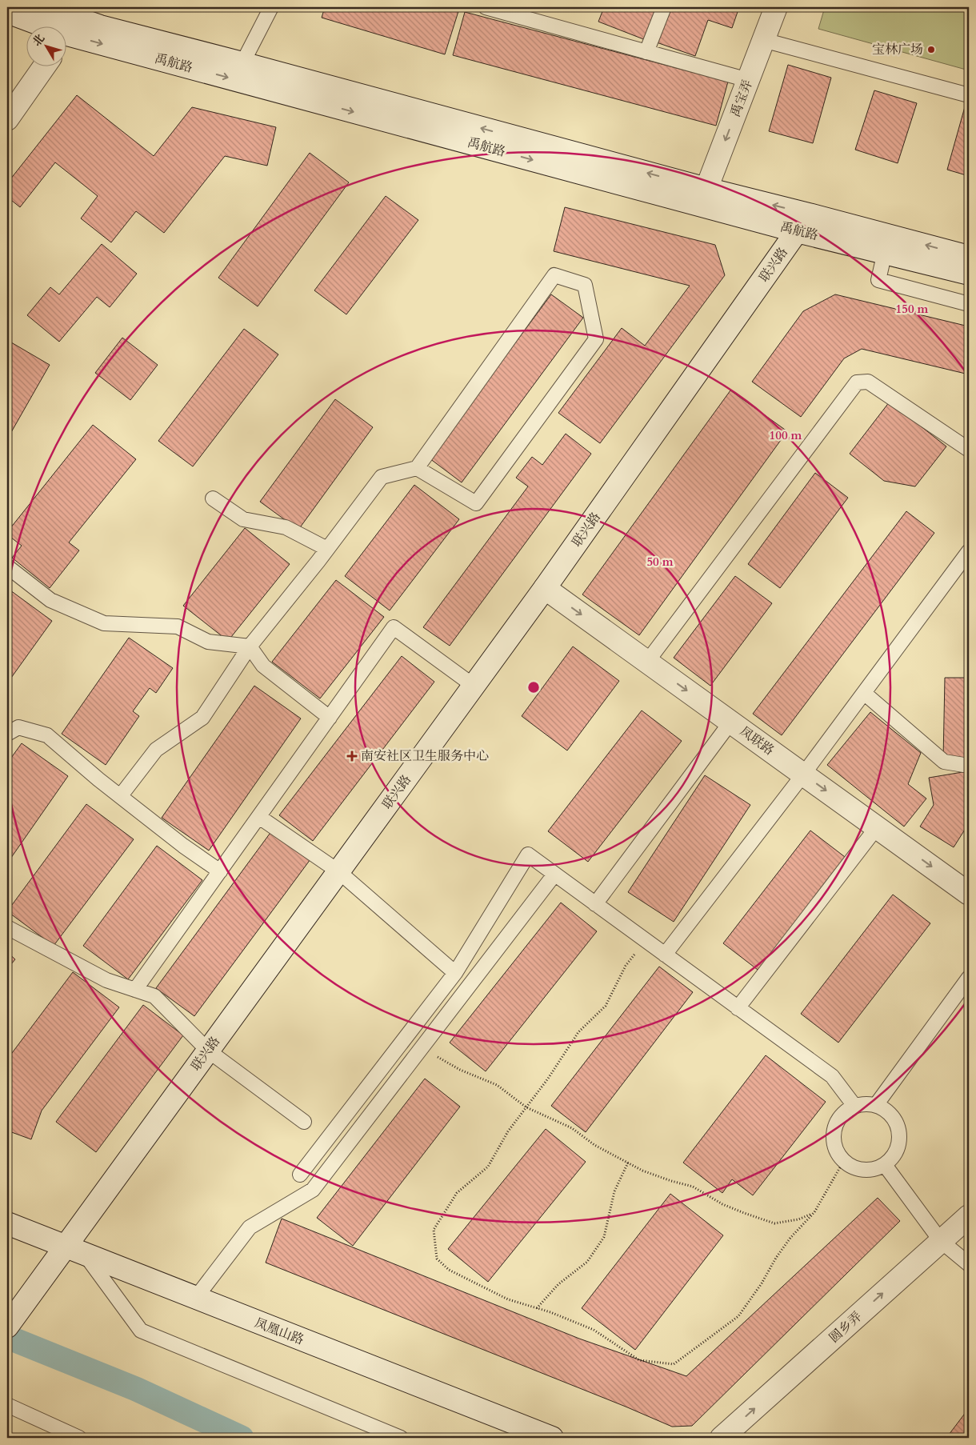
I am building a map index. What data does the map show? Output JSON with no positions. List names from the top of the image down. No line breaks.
{"streets":{"street":["禹航路","禹宝弄","联兴路","凤联路","圆乡弄","凤凰山路"]},"crossings":[["禹航路","禹宝弄"],["禹航路","联兴路"],["联兴路","凤联路"],["联兴路","凤凰山路"]],"one_way":["禹宝弄","凤联路","圆乡弄"],"places":{"other":["宝林广场"],"health":["南安社区卫生服务中心"]},"north":"top left","rings":["150 m","100 m","50 m"]}
